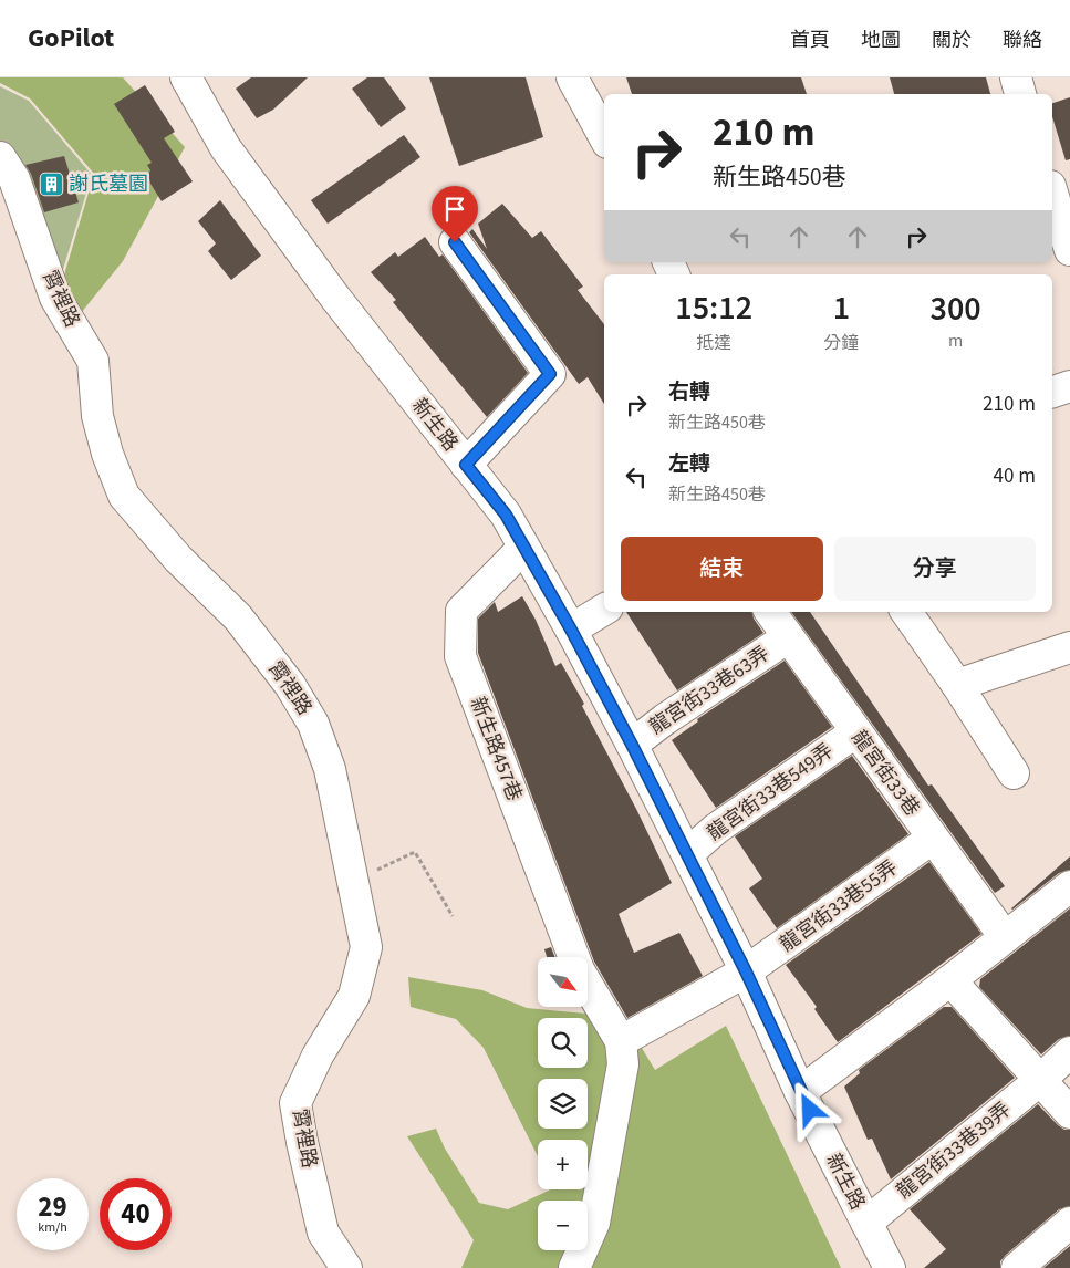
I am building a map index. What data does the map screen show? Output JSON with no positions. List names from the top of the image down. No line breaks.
{"streets":{"street":["霄裡路","新生路","龍宮街33巷63弄","新生路457巷","龍宮街33巷","龍宮街33巷549弄","龍宮街33巷55弄","龍宮街33巷39弄"]},"crossings":[["新生路","龍宮街33巷63弄"],["新生路","新生路457巷"],["新生路","龍宮街33巷549弄"],["新生路","龍宮街33巷55弄"],["新生路","龍宮街33巷39弄"],["龍宮街33巷63弄","龍宮街33巷"],["新生路457巷","龍宮街33巷55弄"],["龍宮街33巷","龍宮街33巷549弄"],["龍宮街33巷","龍宮街33巷55弄"]],"places":{"building":["謝氏墓園"]},"north":"bottom right","page":{"header":"GoPilot","nav":["首頁","地圖","關於","聯絡"],"turn":["210 m","新生路450巷"],"eta":["15:12","抵達","1","分鐘","300","m"],"list":[{"name":"右轉","note":"新生路450巷","value":"210 m"},{"name":"左轉","note":"新生路450巷","value":"40 m"}],"buttons":["結束","分享"],"map_buttons":["+","−"],"speed":"29 km/h","limit":"40"}}
